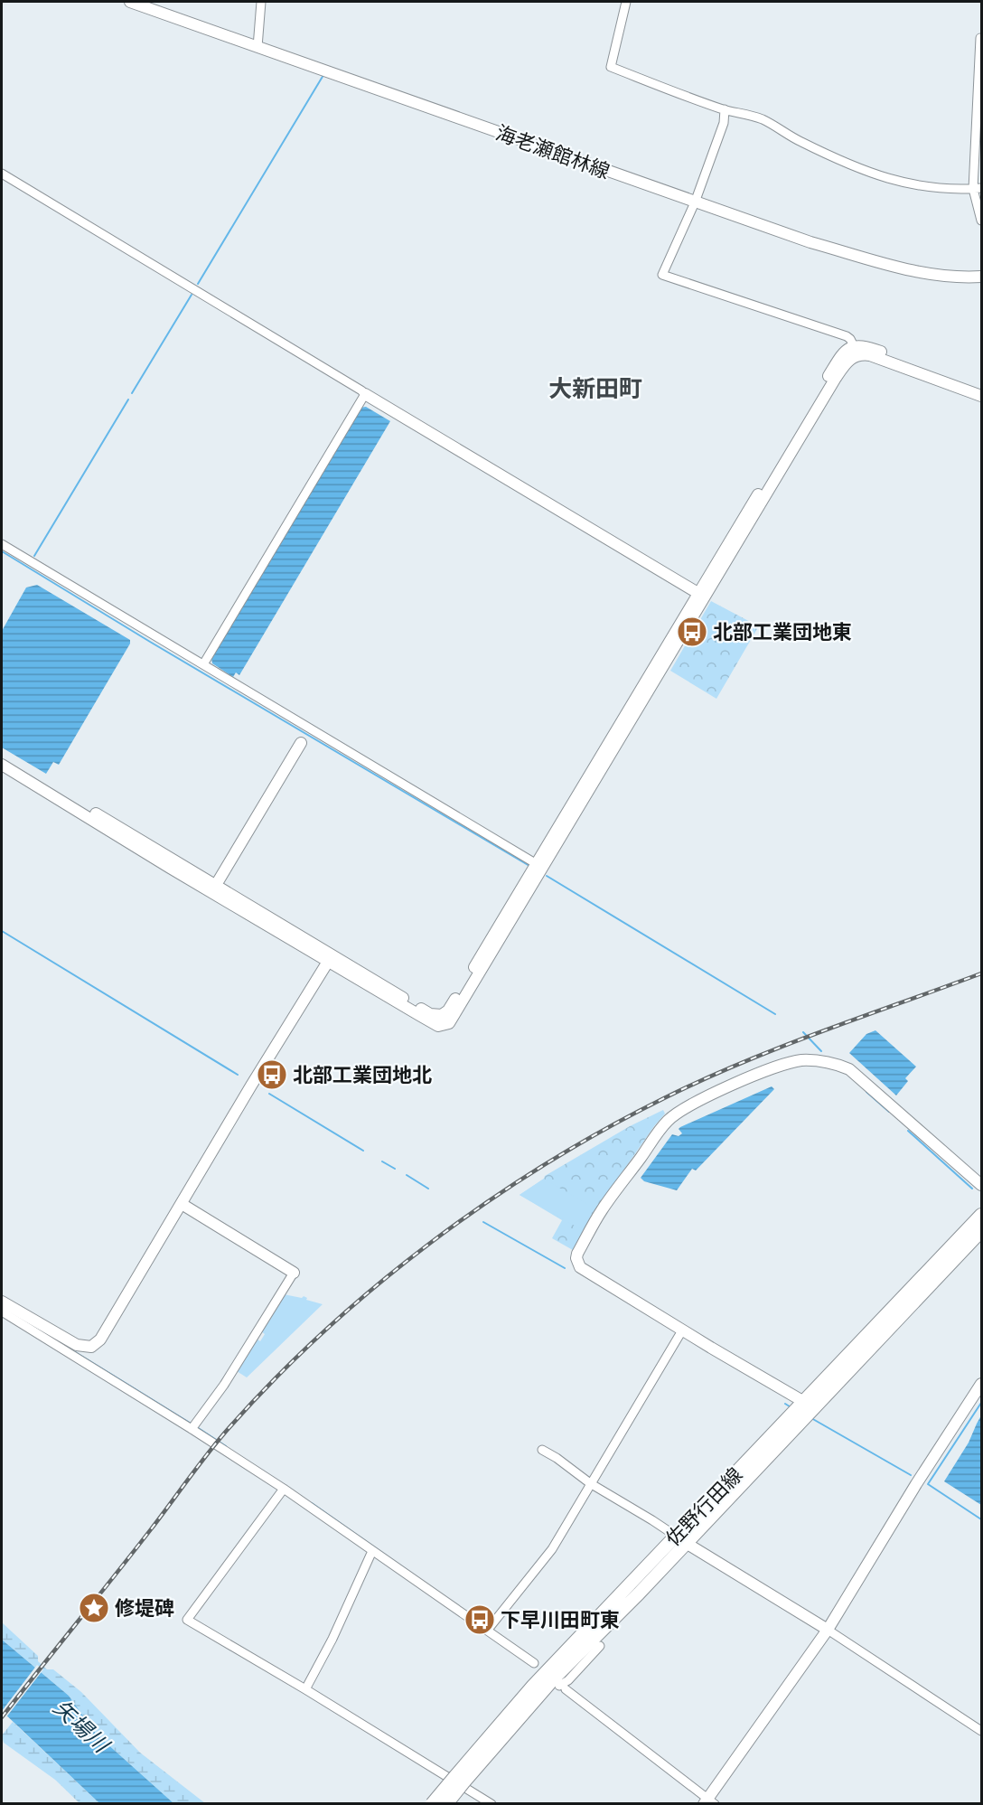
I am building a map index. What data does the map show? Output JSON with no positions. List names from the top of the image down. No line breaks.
{"streets":{"main road":["佐野行田線"],"street":["海老瀬館林線"]},"districts":["大新田町"],"water":["矢場川"],"places":{"bus stop":["北部工業団地東","北部工業団地北","下早川田町東"],"place":["修堤碑"]}}
